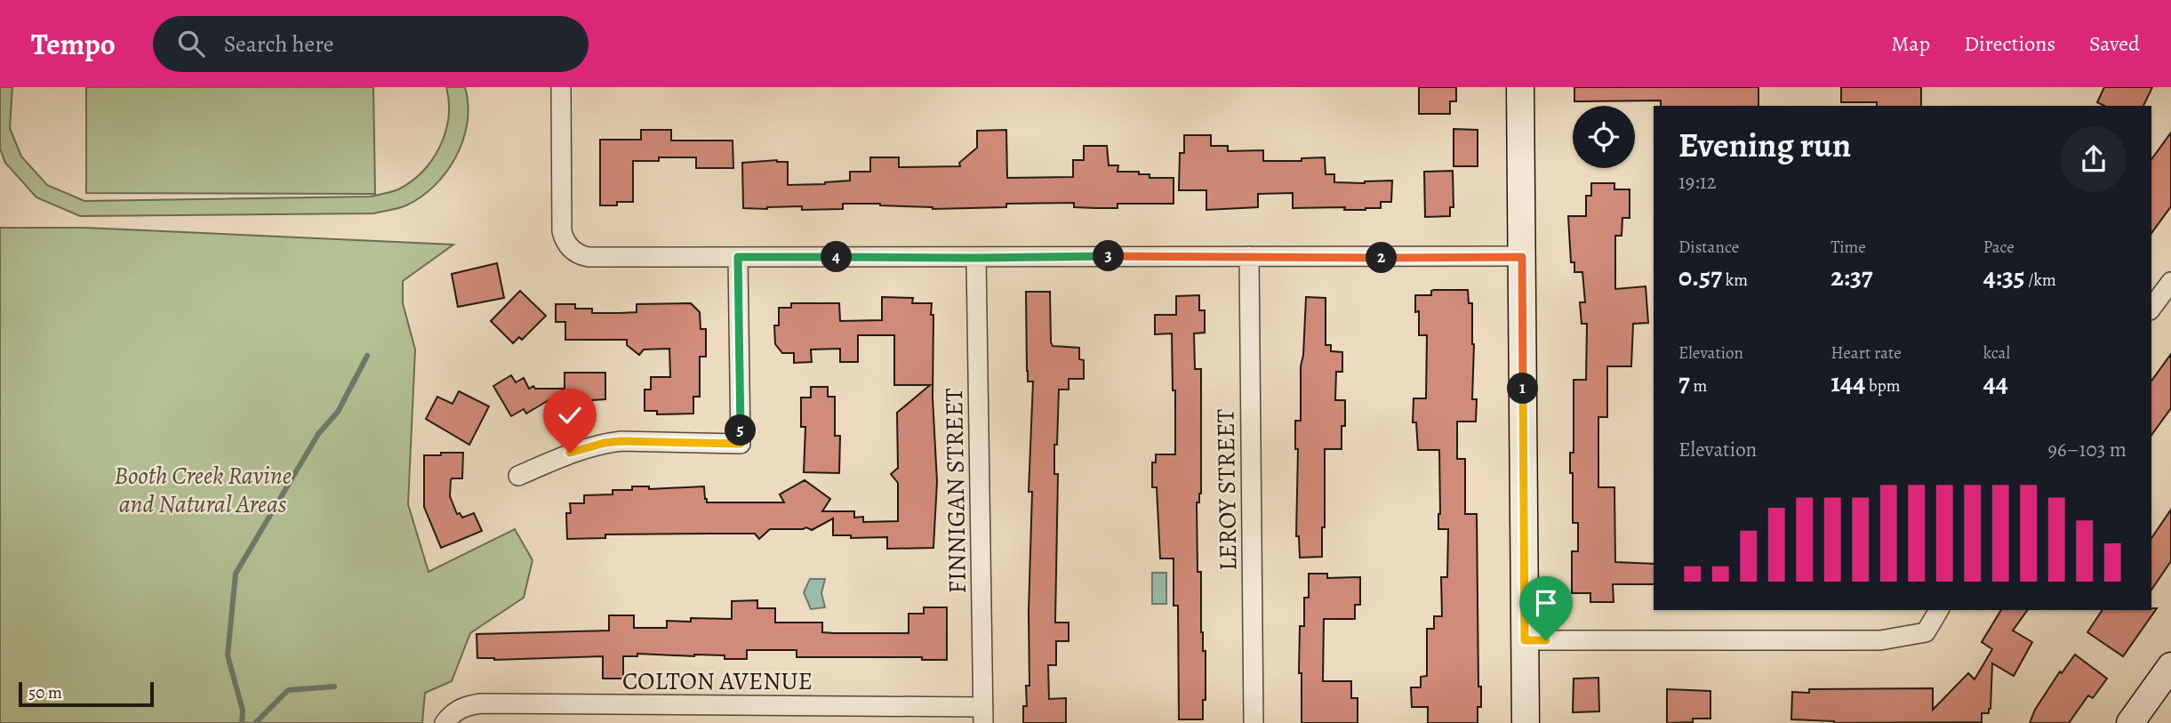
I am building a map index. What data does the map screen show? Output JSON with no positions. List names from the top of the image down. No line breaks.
{"streets":{"street":["LEROY STREET","FINNIGAN STREET","COLTON AVENUE"]},"crossings":[["FINNIGAN STREET","COLTON AVENUE"]],"parks":["Booth Creek Ravine and Natural Areas"],"scale_bar":"50 m","page":{"header":"Tempo","search":"Search here","nav":["Map","Directions","Saved"],"heading":["Evening run","19:12"],"stats":[["Distance","0.57 km"],["Time","2:37"],["Pace","4:35 /km"],["Elevation","7 m"],["Heart rate","144 bpm"],["kcal","44"]],"pins":["3","4","2","1","5"],"chart":["Elevation","96–103 m"],"scale":"50 m"}}
